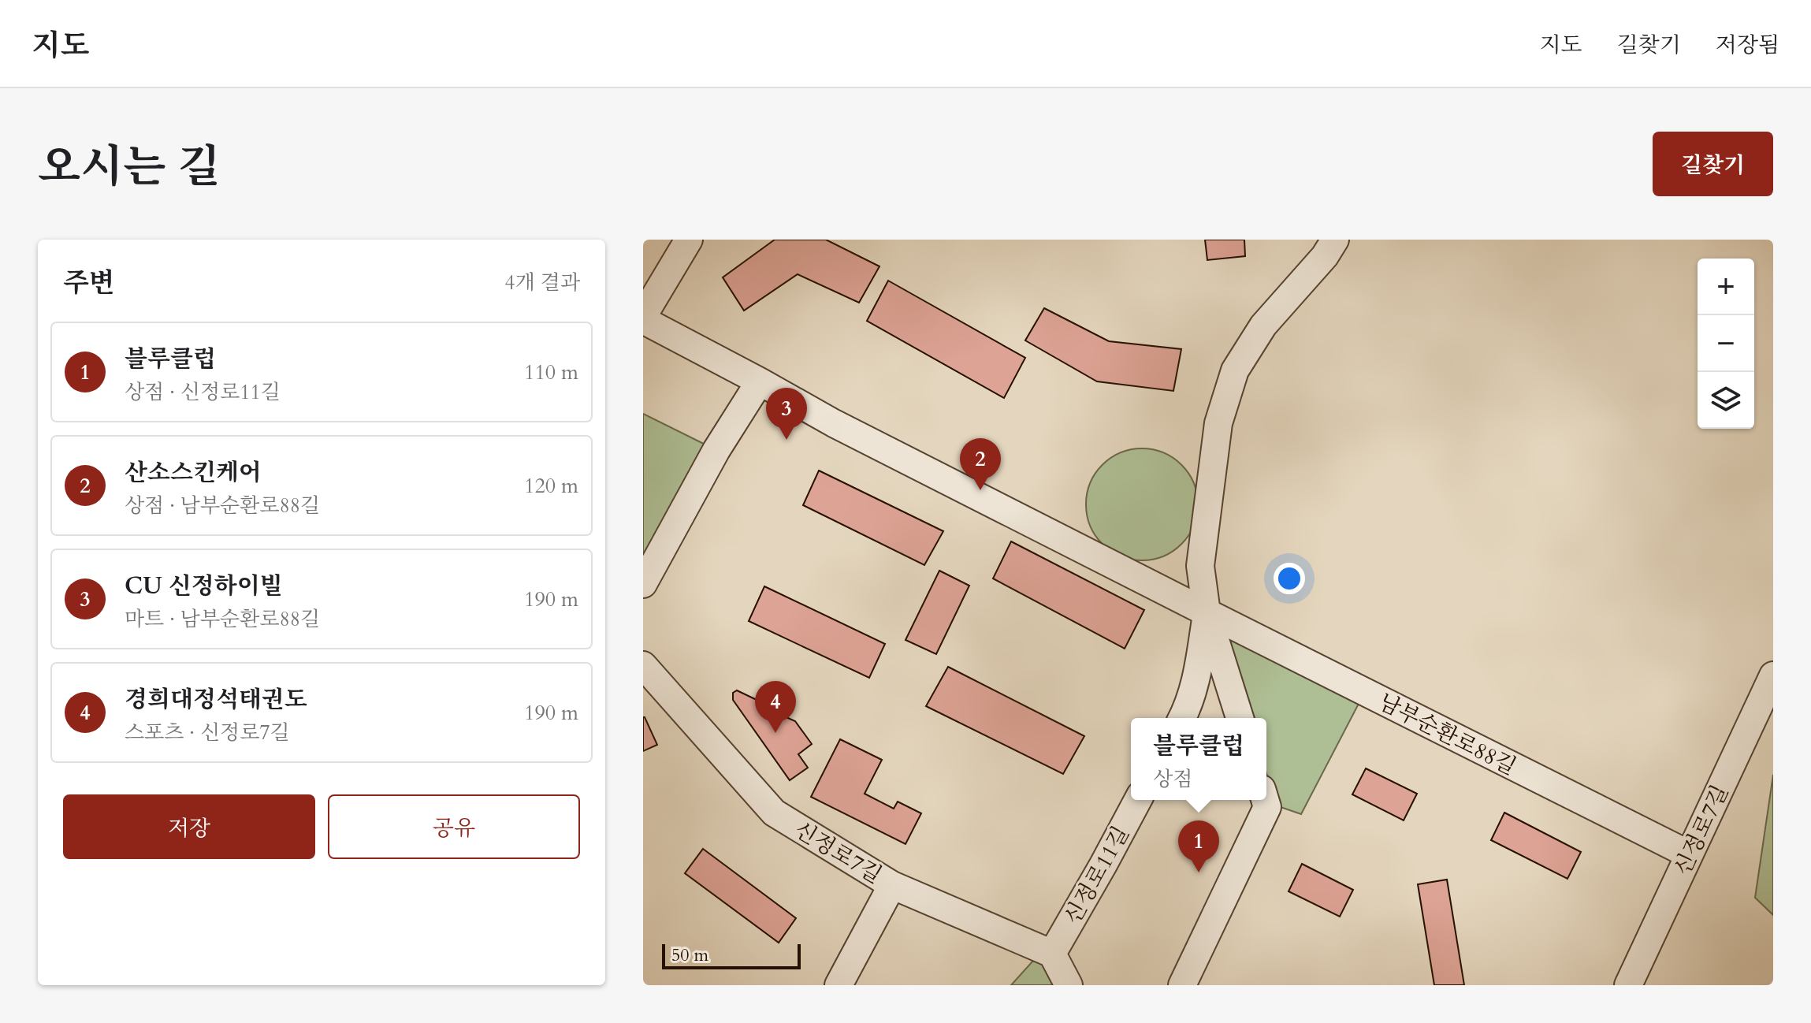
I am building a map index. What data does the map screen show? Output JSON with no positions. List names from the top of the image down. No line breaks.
{"streets":{"street":["남부순환로88길","신정로7길","신정로11길"]},"crossings":[["남부순환로88길","신정로7길"],["신정로7길","신정로11길"]],"scale_bar":"50 m","page":{"header":"지도","nav":["지도","길찾기","저장됨"],"title":"오시는 길","buttons":["길찾기",["저장","공유"]],"heading":["주변","4개 결과"],"map_buttons":["+","−"],"list":[{"mark":"1","name":"블루클럽","note":"상점 · 신정로11길","value":"110 m"},{"mark":"2","name":"산소스킨케어","note":"상점 · 남부순환로88길","value":"120 m"},{"mark":"3","name":"CU 신정하이빌","note":"마트 · 남부순환로88길","value":"190 m"},{"mark":"4","name":"경희대정석태권도","note":"스포츠 · 신정로7길","value":"190 m"}],"pins":["3","2","4","1"],"popup":["블루클럽","상점"],"scale":"50 m"}}
